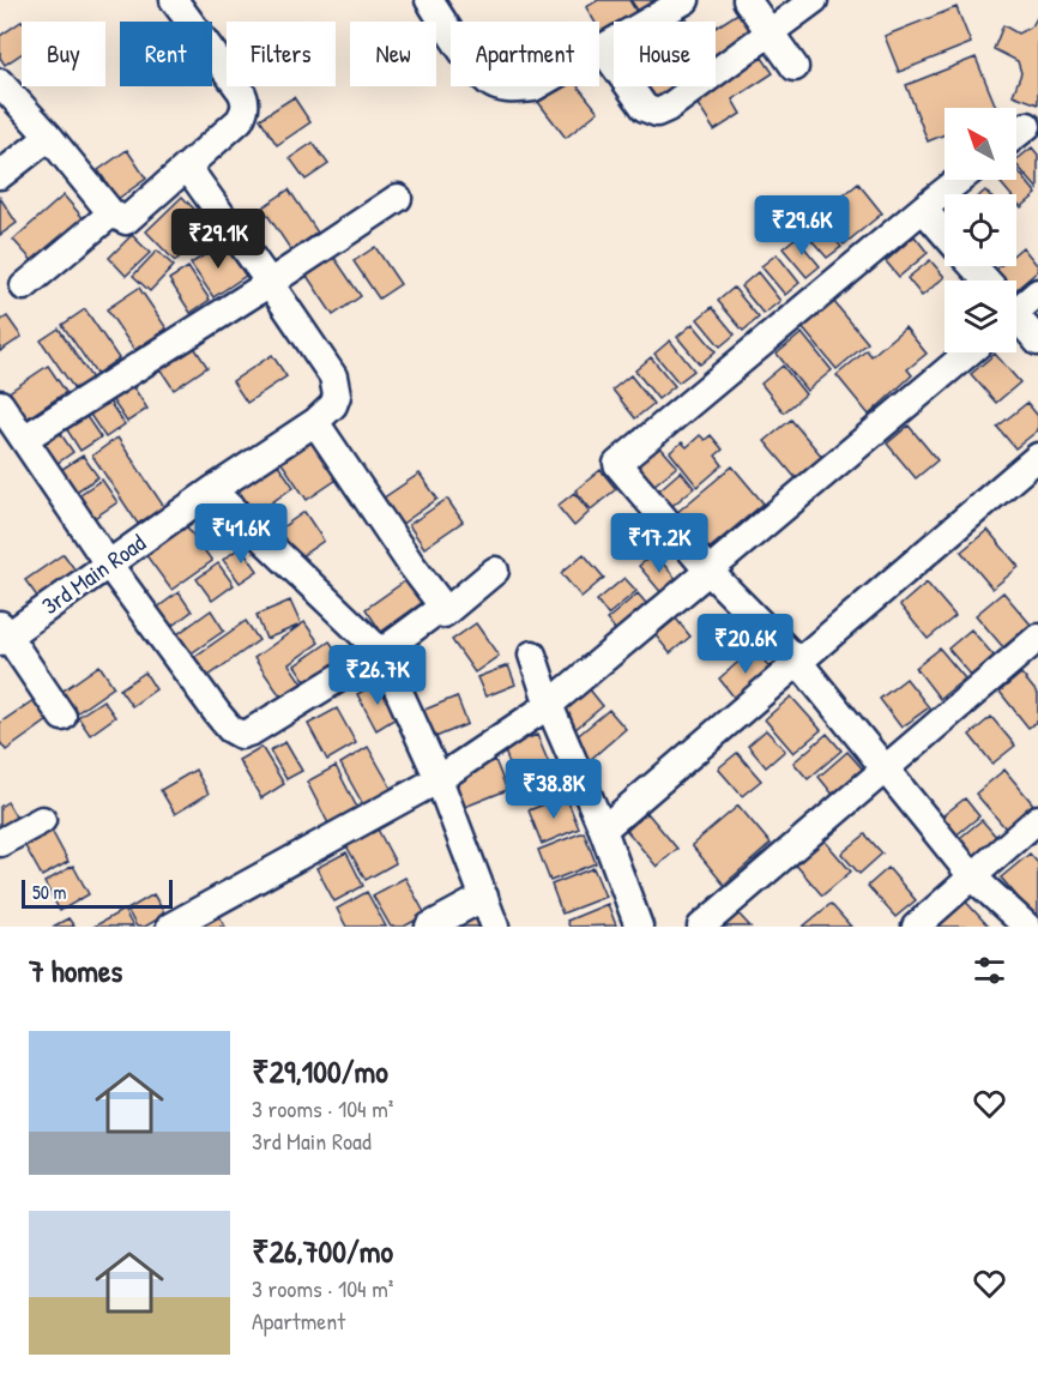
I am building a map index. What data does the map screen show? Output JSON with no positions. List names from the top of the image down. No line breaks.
{"streets":{"street":["3rd Main Road"]},"scale_bar":"50 m","north":"top left","page":{"chip":["Buy","Rent","Filters","New","Apartment","House"],"price":["₹29.6K","₹29.1K","₹41.6K","₹17.2K","₹20.6K","₹26.7K","₹38.8K"],"scale":"50 m","heading":"7 homes","list":[{"name":"₹29,100/mo","note":"3 rooms · 104 m² · 3rd Main Road"},{"name":"₹26,700/mo","note":"3 rooms · 104 m² · Apartment"}]}}
